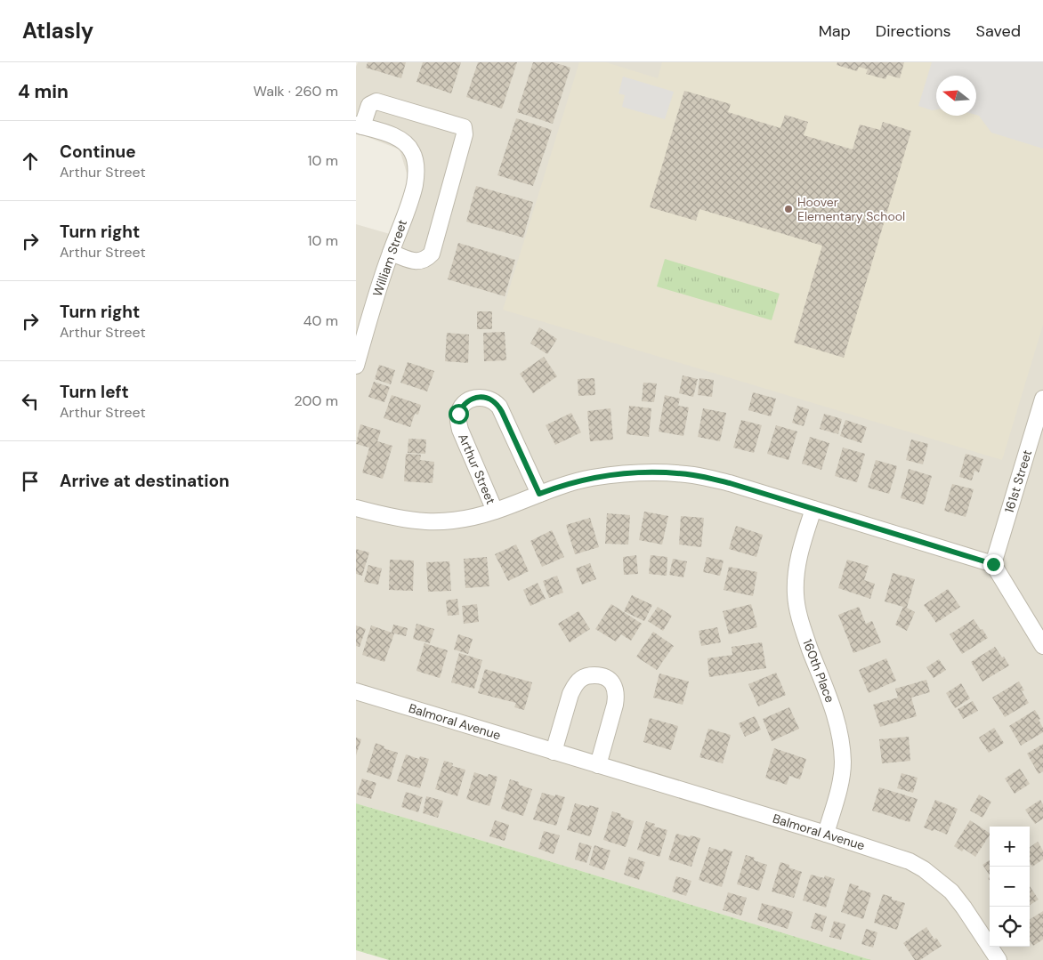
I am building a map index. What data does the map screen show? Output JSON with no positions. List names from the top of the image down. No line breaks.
{"streets":{"street":["William Street","Arthur Street","161st Street","160th Place","Balmoral Avenue"]},"crossings":[["Arthur Street","161st Street"],["Arthur Street","160th Place"],["160th Place","Balmoral Avenue"]],"places":["Hoover Elementary School"],"north":"left","page":{"header":"Atlasly","nav":["Map","Directions","Saved"],"heading":["4 min","Walk · 260 m"],"list":[["Continue","Arthur Street","10 m"],["Turn right","Arthur Street","10 m"],["Turn right","Arthur Street","40 m"],["Turn left","Arthur Street","200 m"],"Arrive at destination"],"map_buttons":["+","−"]}}
